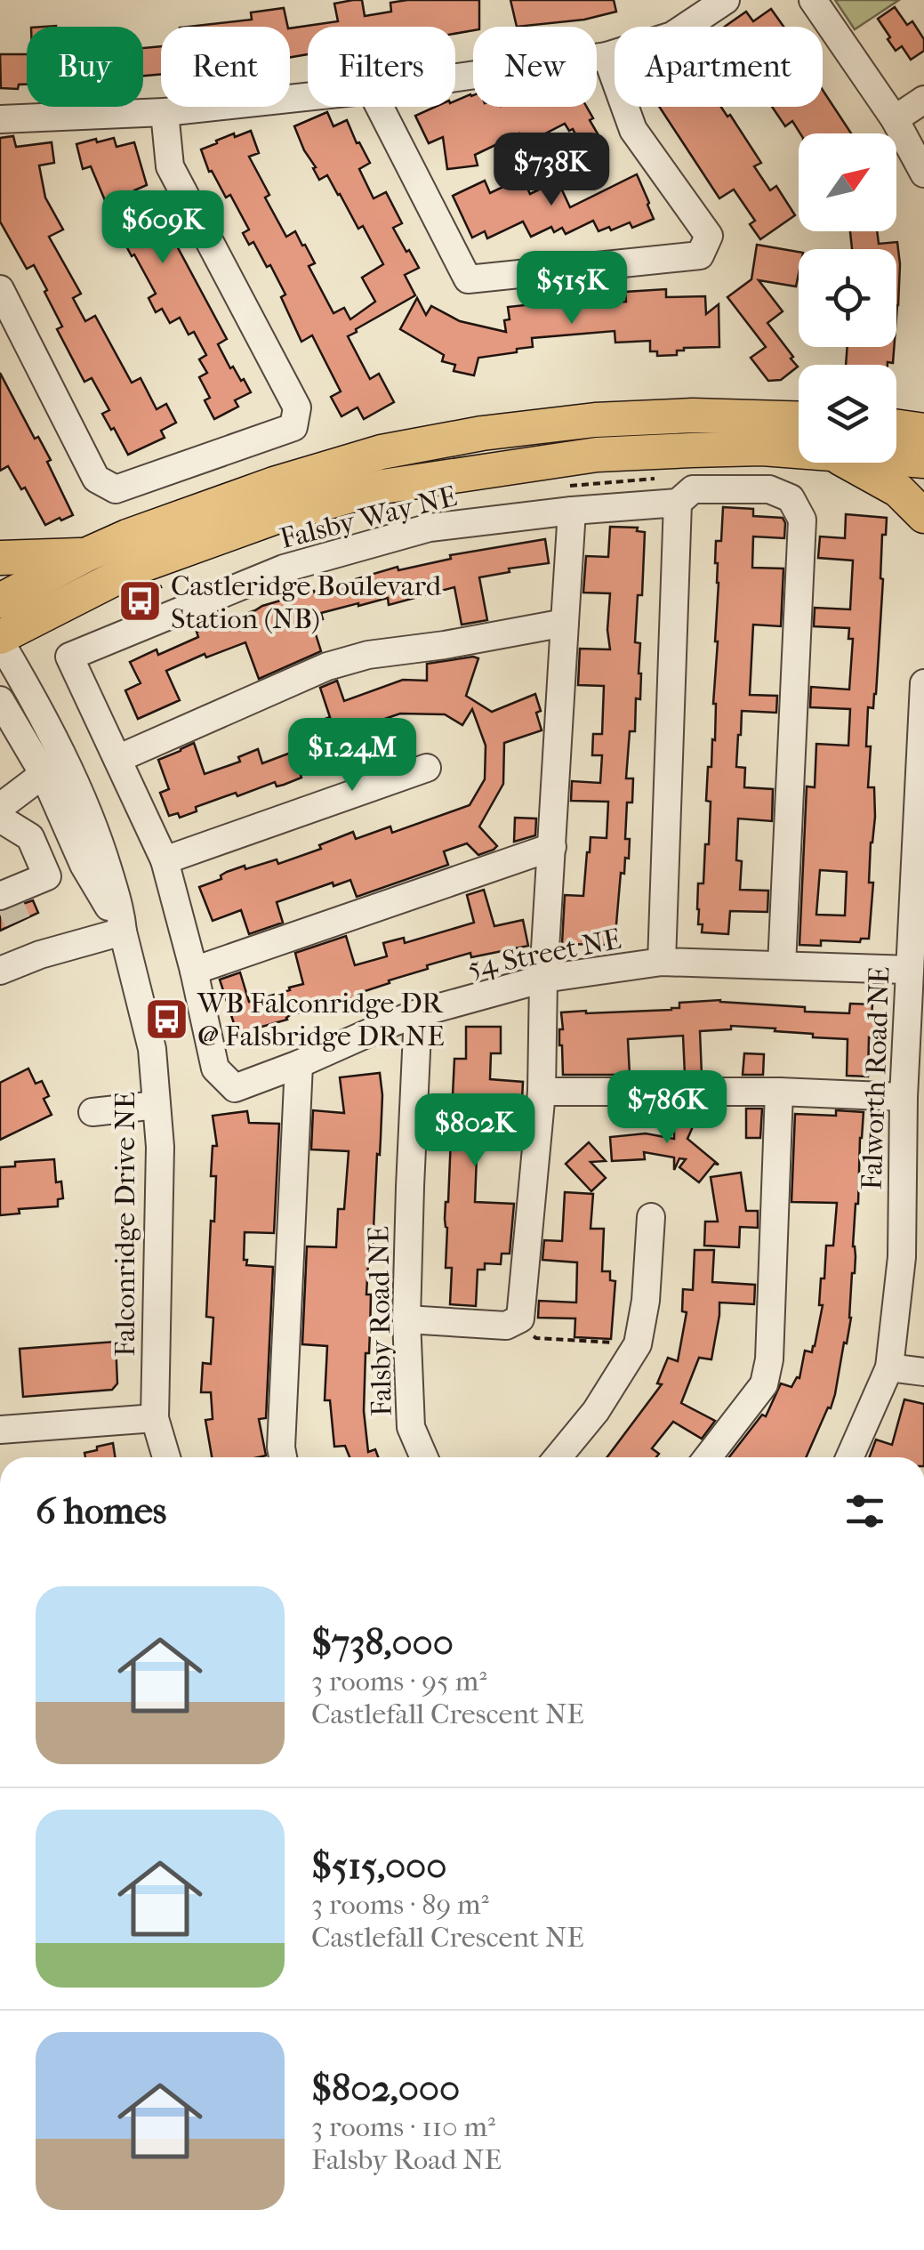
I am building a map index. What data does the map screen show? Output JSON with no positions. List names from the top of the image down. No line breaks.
{"streets":{"street":["Falsby Way NE","54 Street NE","Falworth Road NE","Falconridge Drive NE","Falsby Road NE"]},"crossings":[["Falsby Way NE","54 Street NE"],["54 Street NE","Falworth Road NE"],["54 Street NE","Falsby Road NE"]],"places":{"bus stop":["Castleridge Boulevard Station (NB)","WB Falconridge DR @ Falsbridge DR NE"]},"north":"top right","page":{"chip":["Buy","Rent","Filters","New","Apartment"],"price":["$738K","$609K","$515K","$1.24M","$786K","$802K"],"heading":"6 homes","list":[{"name":"$738,000","note":"3 rooms · 95 m² · Castlefall Crescent NE"},{"name":"$515,000","note":"3 rooms · 89 m² · Castlefall Crescent NE"},{"name":"$802,000","note":"3 rooms · 110 m² · Falsby Road NE"}]}}
